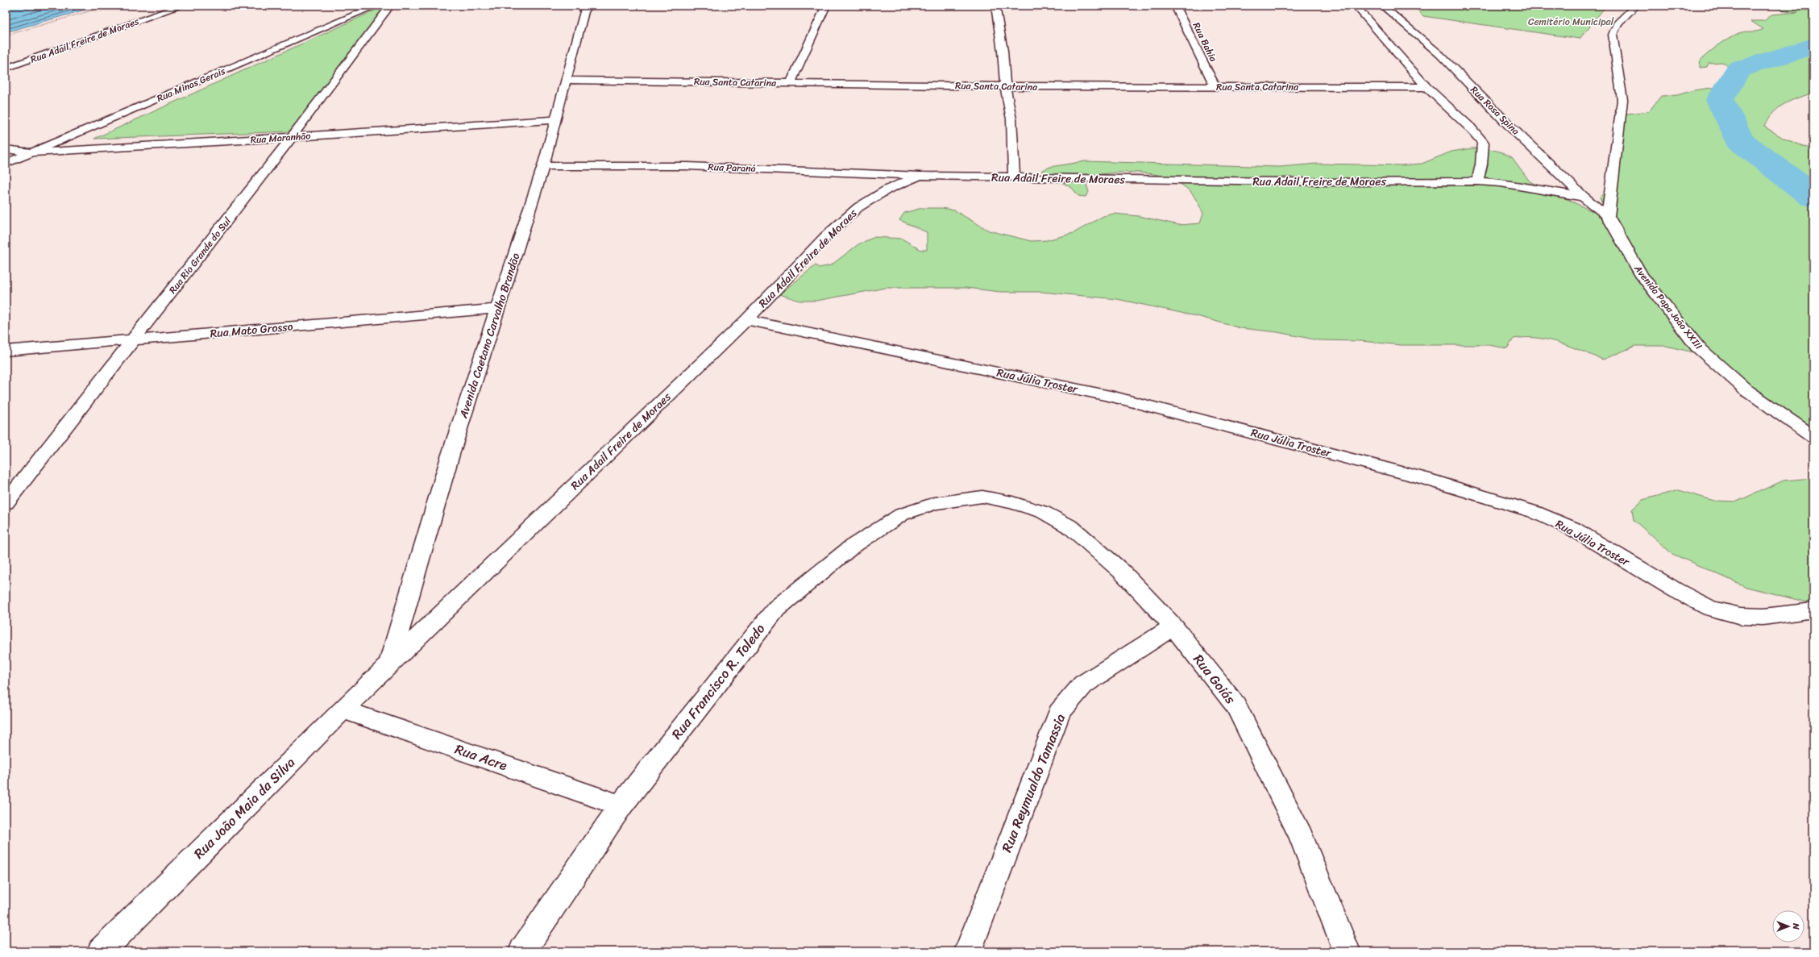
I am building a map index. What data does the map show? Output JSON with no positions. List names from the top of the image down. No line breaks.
{"streets":{"street":["Rua Adail Freire de Moraes","Rua Bahia","Rua Santa Catarina","Rua Minas Gerais","Rua Rosa Spina","Rua Maranhão","Rua Paraná","Rua Rio Grande do Sul","Avenida Papa João XXIII","Rua Mato Grosso","Avenida Caetano Carvalho Brandão","Rua Júlia Troster","Rua Goiás","Rua Francisco R. Toledo","Rua Acre","Rua Reymualdo Tamassia","Rua João Maia da Silva"]},"crossings":[["Rua Adail Freire de Moraes","Rua Rosa Spina"],["Rua Adail Freire de Moraes","Rua Paraná"],["Rua Adail Freire de Moraes","Avenida Caetano Carvalho Brandão"],["Rua Adail Freire de Moraes","Rua Júlia Troster"],["Rua Adail Freire de Moraes","Rua João Maia da Silva"],["Rua Bahia","Rua Santa Catarina"],["Rua Santa Catarina","Avenida Caetano Carvalho Brandão"],["Rua Minas Gerais","Rua Maranhão"],["Rua Rosa Spina","Avenida Papa João XXIII"],["Rua Maranhão","Rua Rio Grande do Sul"],["Rua Maranhão","Avenida Caetano Carvalho Brandão"],["Rua Paraná","Avenida Caetano Carvalho Brandão"],["Rua Rio Grande do Sul","Rua Mato Grosso"],["Rua Mato Grosso","Avenida Caetano Carvalho Brandão"],["Avenida Caetano Carvalho Brandão","Rua João Maia da Silva"],["Rua Goiás","Rua Francisco R. Toledo"],["Rua Goiás","Rua Reymualdo Tamassia"],["Rua Francisco R. Toledo","Rua Acre"],["Rua Acre","Rua João Maia da Silva"]],"parks":["Cemitério Municipal"],"north":"right"}
